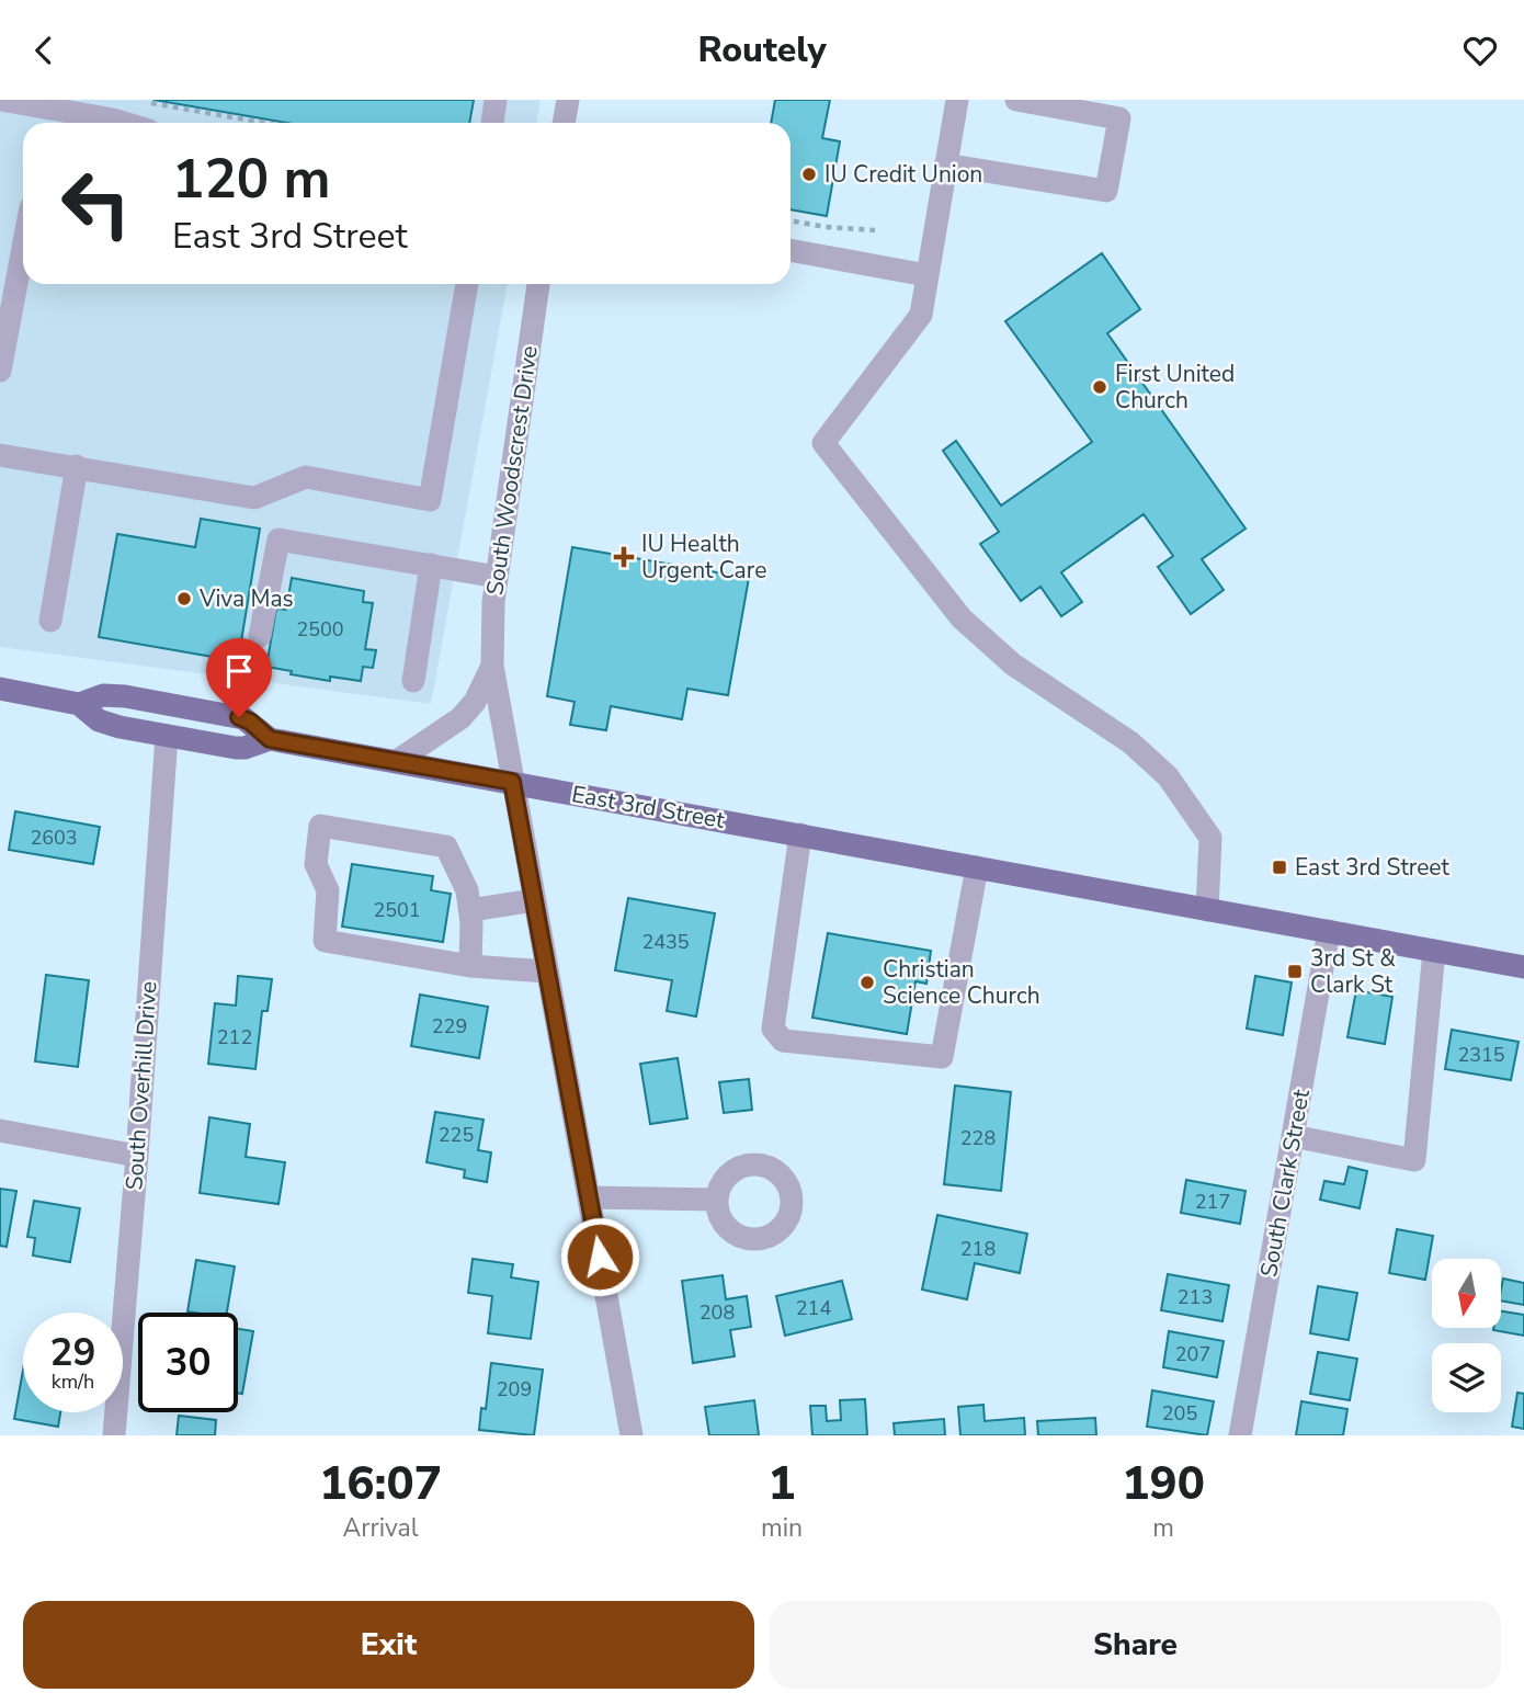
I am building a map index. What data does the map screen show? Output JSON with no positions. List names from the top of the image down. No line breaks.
{"streets":{"main road":["East 3rd Street"],"street":["South Woodscrest Drive","South Overhill Drive","South Clark Street"]},"crossings":[["South Woodscrest Drive","East 3rd Street"],["East 3rd Street","South Overhill Drive"],["East 3rd Street","South Clark Street"]],"places":{"other":["IU Credit Union","First United Church","Viva Mas","Christian Science Church"],"health":["IU Health Urgent Care"],"transit":["East 3rd Street","3rd St & Clark St"]},"house_numbers":["2500","2603","2501","2435","229","212","2315","225","228","217","218","213","214","208","207","209","205"],"north":"bottom","page":{"header":"Routely","turn":["120 m","East 3rd Street"],"speed":"29 km/h","limit":"30","eta":["16:07","Arrival","1","min","190","m"],"buttons":["Exit","Share"]}}
